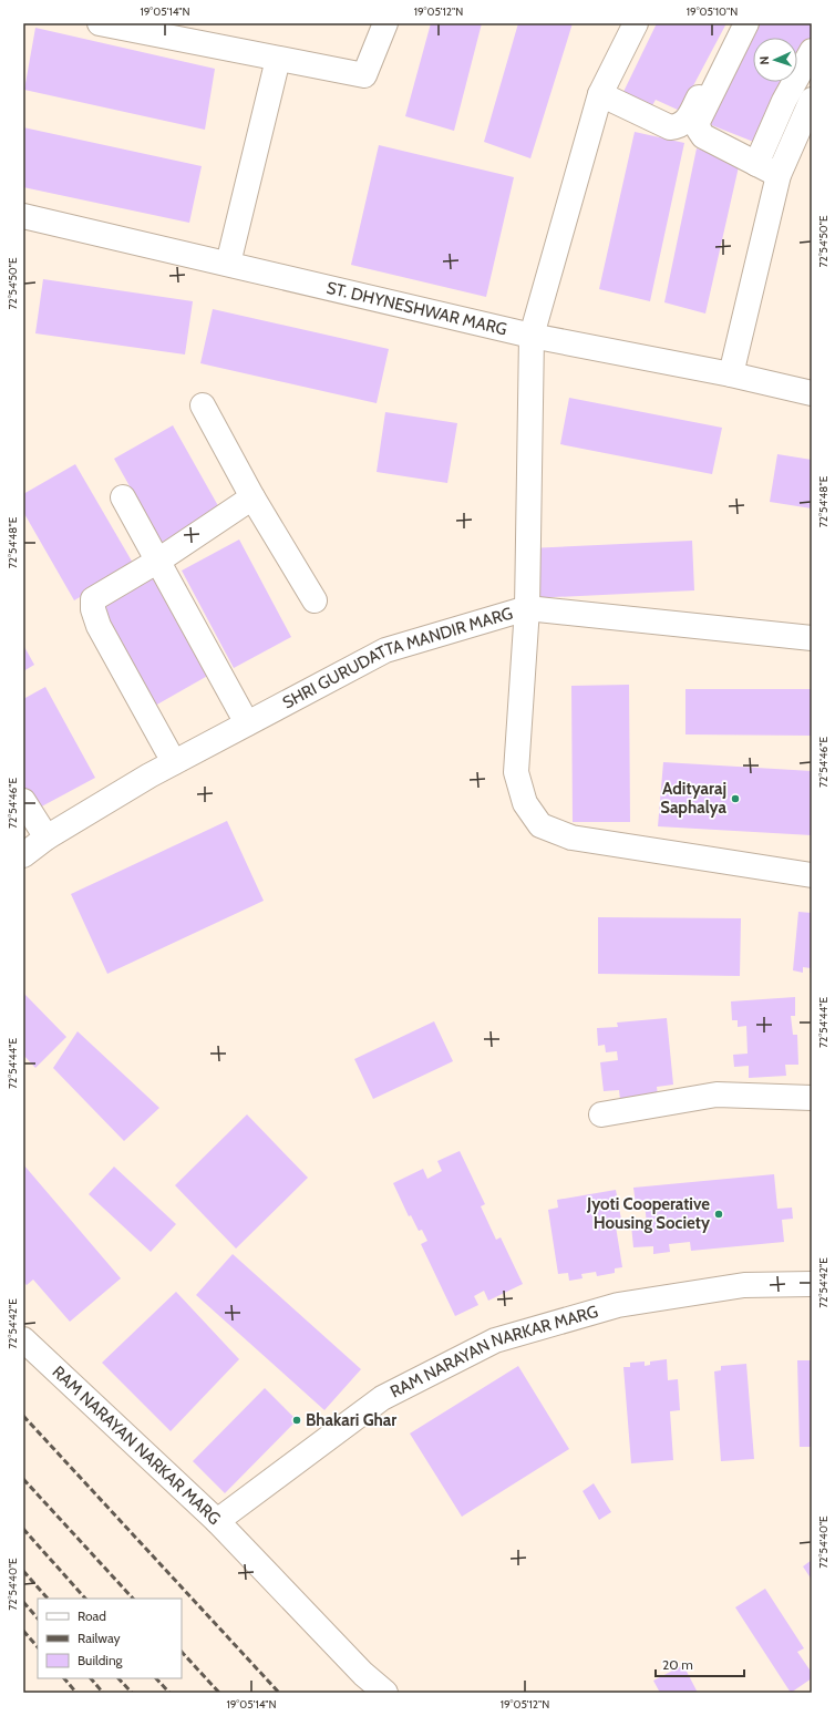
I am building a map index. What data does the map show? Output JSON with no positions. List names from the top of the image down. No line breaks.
{"streets":{"street":["ST. DHYNESHWAR MARG","SHRI GURUDATTA MANDIR MARG","RAM NARAYAN NARKAR MARG"]},"places":["Adityaraj Saphalya","Jyoti Cooperative Housing Society","Bhakari Ghar"],"legend":["Road","Railway","Building"],"scale_bar":"20 m","north":"left","coordinates":["19°05'14\"N","19°05'12\"N","19°05'10\"N","72°54'50\"E","72°54'48\"E","72°54'46\"E","72°54'44\"E","72°54'42\"E","72°54'40\"E"]}
